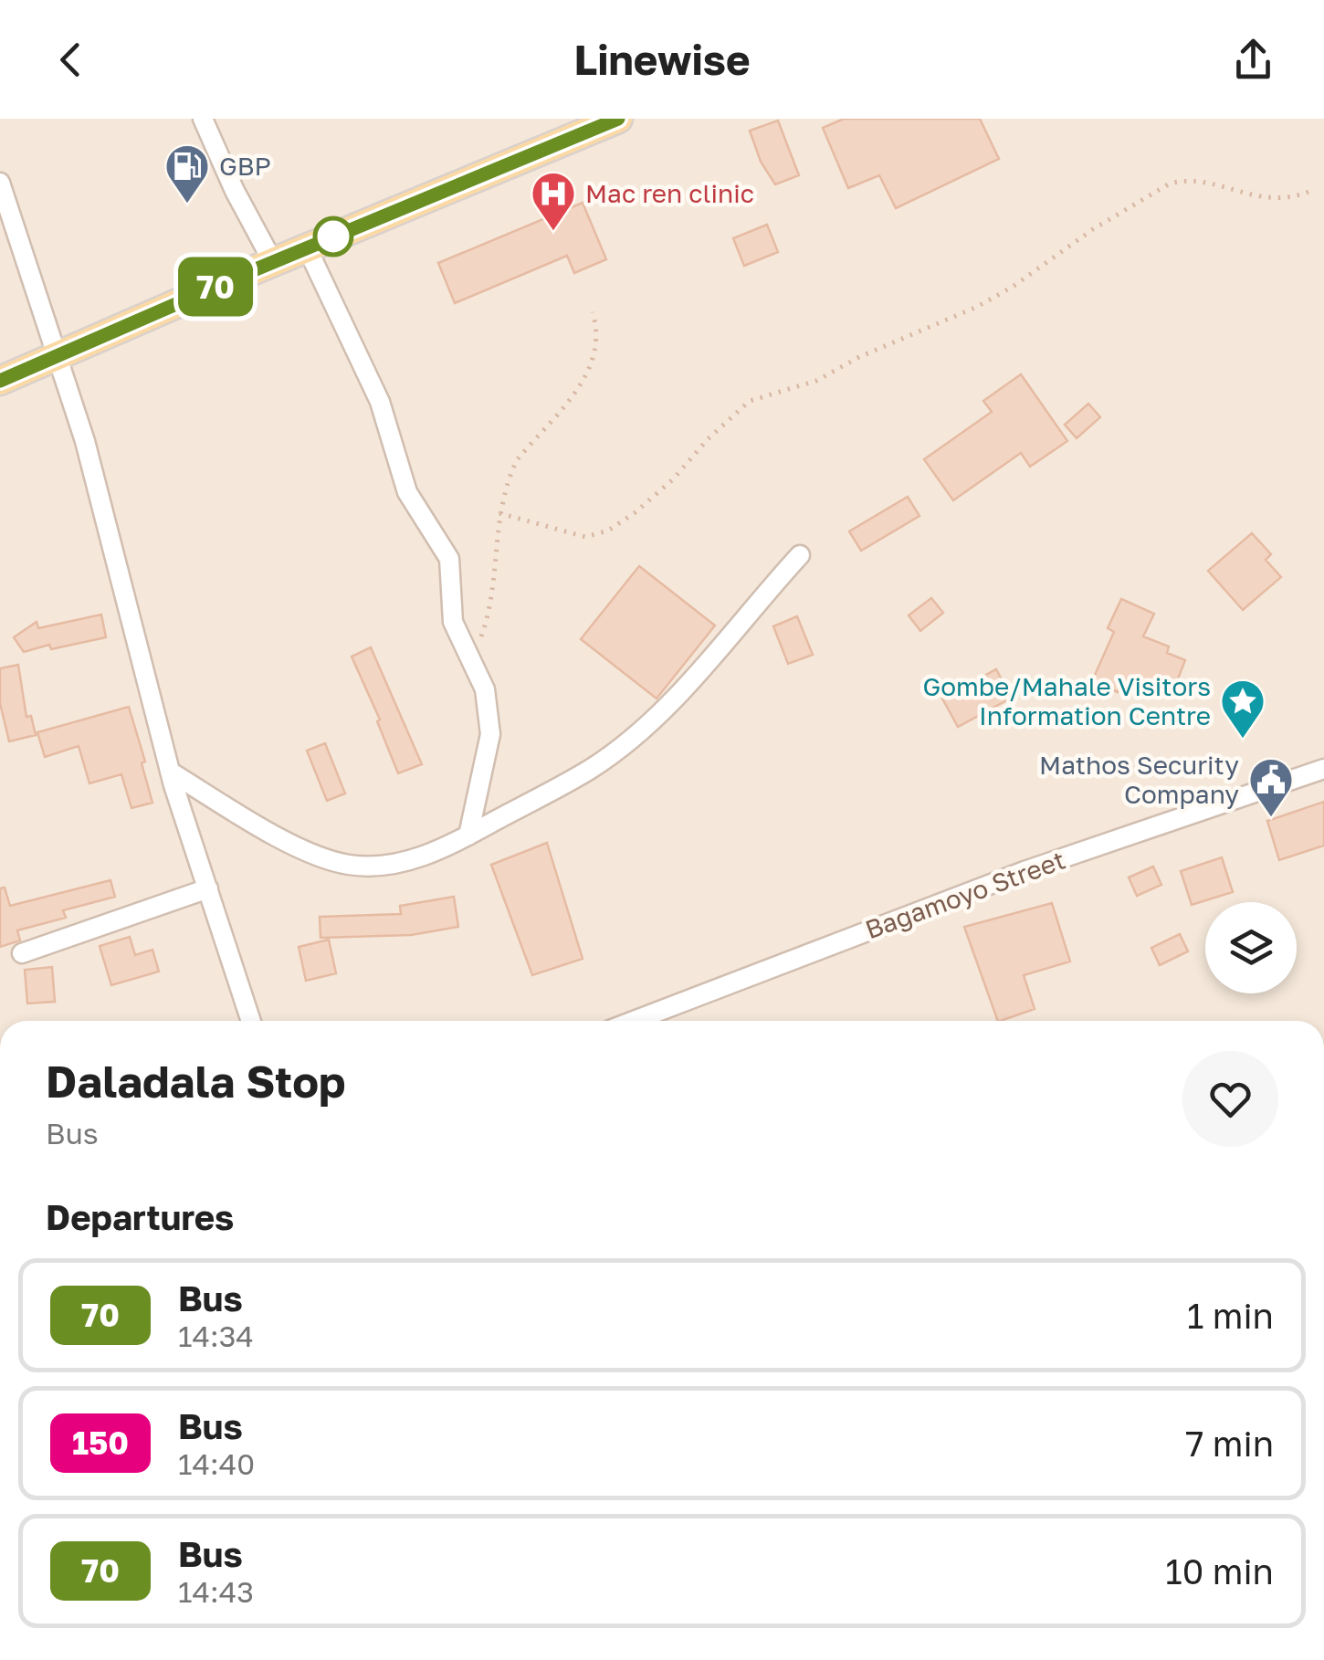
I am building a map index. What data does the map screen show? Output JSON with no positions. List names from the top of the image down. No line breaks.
{"streets":{"street":["Bagamoyo Street"]},"places":{"fuel station":["GBP"],"hospital":["Mac ren clinic"],"place":["Gombe/Mahale Visitors Information Centre"],"public building":["Mathos Security Company"]},"lines":["bus line 70"],"page":{"header":"Linewise","on_map":"70","heading":[["Daladala Stop","Bus"],"Departures"],"list":[{"mark":"70","name":"Bus","note":"14:34","value":"1 min"},{"mark":"150","name":"Bus","note":"14:40","value":"7 min"},{"mark":"70","name":"Bus","note":"14:43","value":"10 min"}]}}
